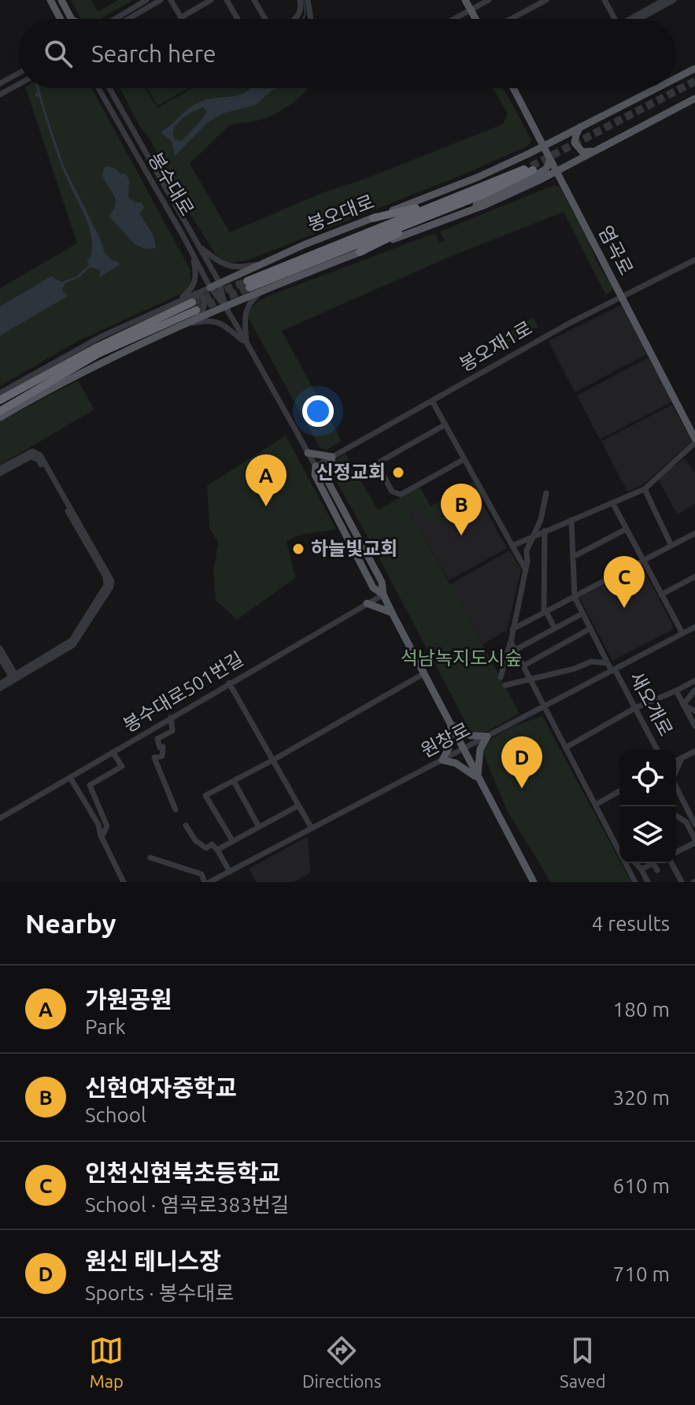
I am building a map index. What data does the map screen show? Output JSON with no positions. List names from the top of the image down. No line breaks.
{"streets":{"highway":["봉오대로"],"main road":["봉수대로","염곡로"],"street":["봉오재1로","봉수대로501번길","새오개로","원창로"]},"crossings":[["봉수대로","봉오대로"],["봉수대로","봉오재1로"],["봉수대로","봉수대로501번길"],["봉수대로","원창로"],["봉오대로","염곡로"],["염곡로","봉오재1로"],["새오개로","원창로"]],"parks":["석남녹지도시숲"],"places":["신정교회","하늘빛교회"],"page":{"search":"Search here","pins":["A","B","C","D"],"heading":["Nearby","4 results"],"list":[{"mark":"A","name":"가원공원","note":"Park","value":"180 m"},{"mark":"B","name":"신현여자중학교","note":"School","value":"320 m"},{"mark":"C","name":"인천신현북초등학교","note":"School · 염곡로383번길","value":"610 m"},{"mark":"D","name":"원신 테니스장","note":"Sports · 봉수대로","value":"710 m"}],"nav":["Map","Directions","Saved"]}}
